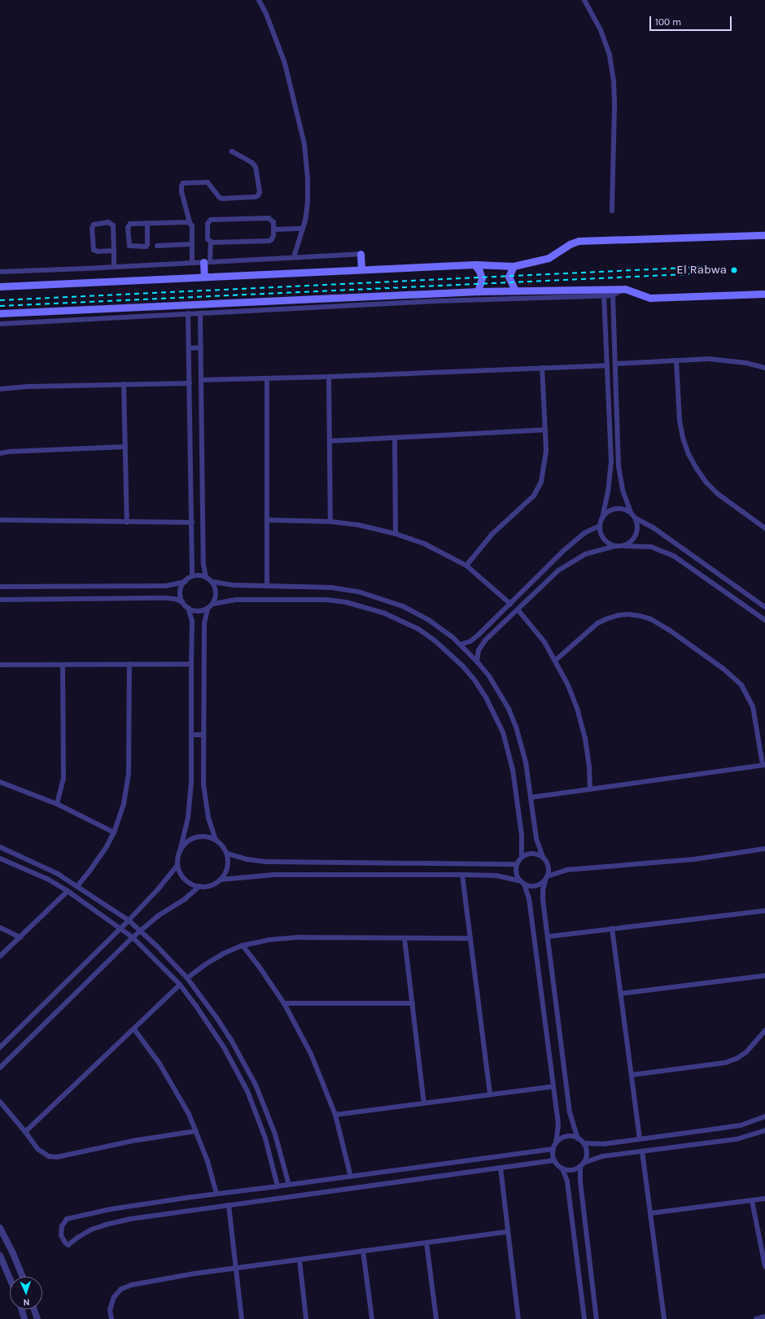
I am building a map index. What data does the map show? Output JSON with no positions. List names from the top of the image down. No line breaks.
{"places":["El Rabwa"],"scale_bar":"100 m","north":"bottom"}
